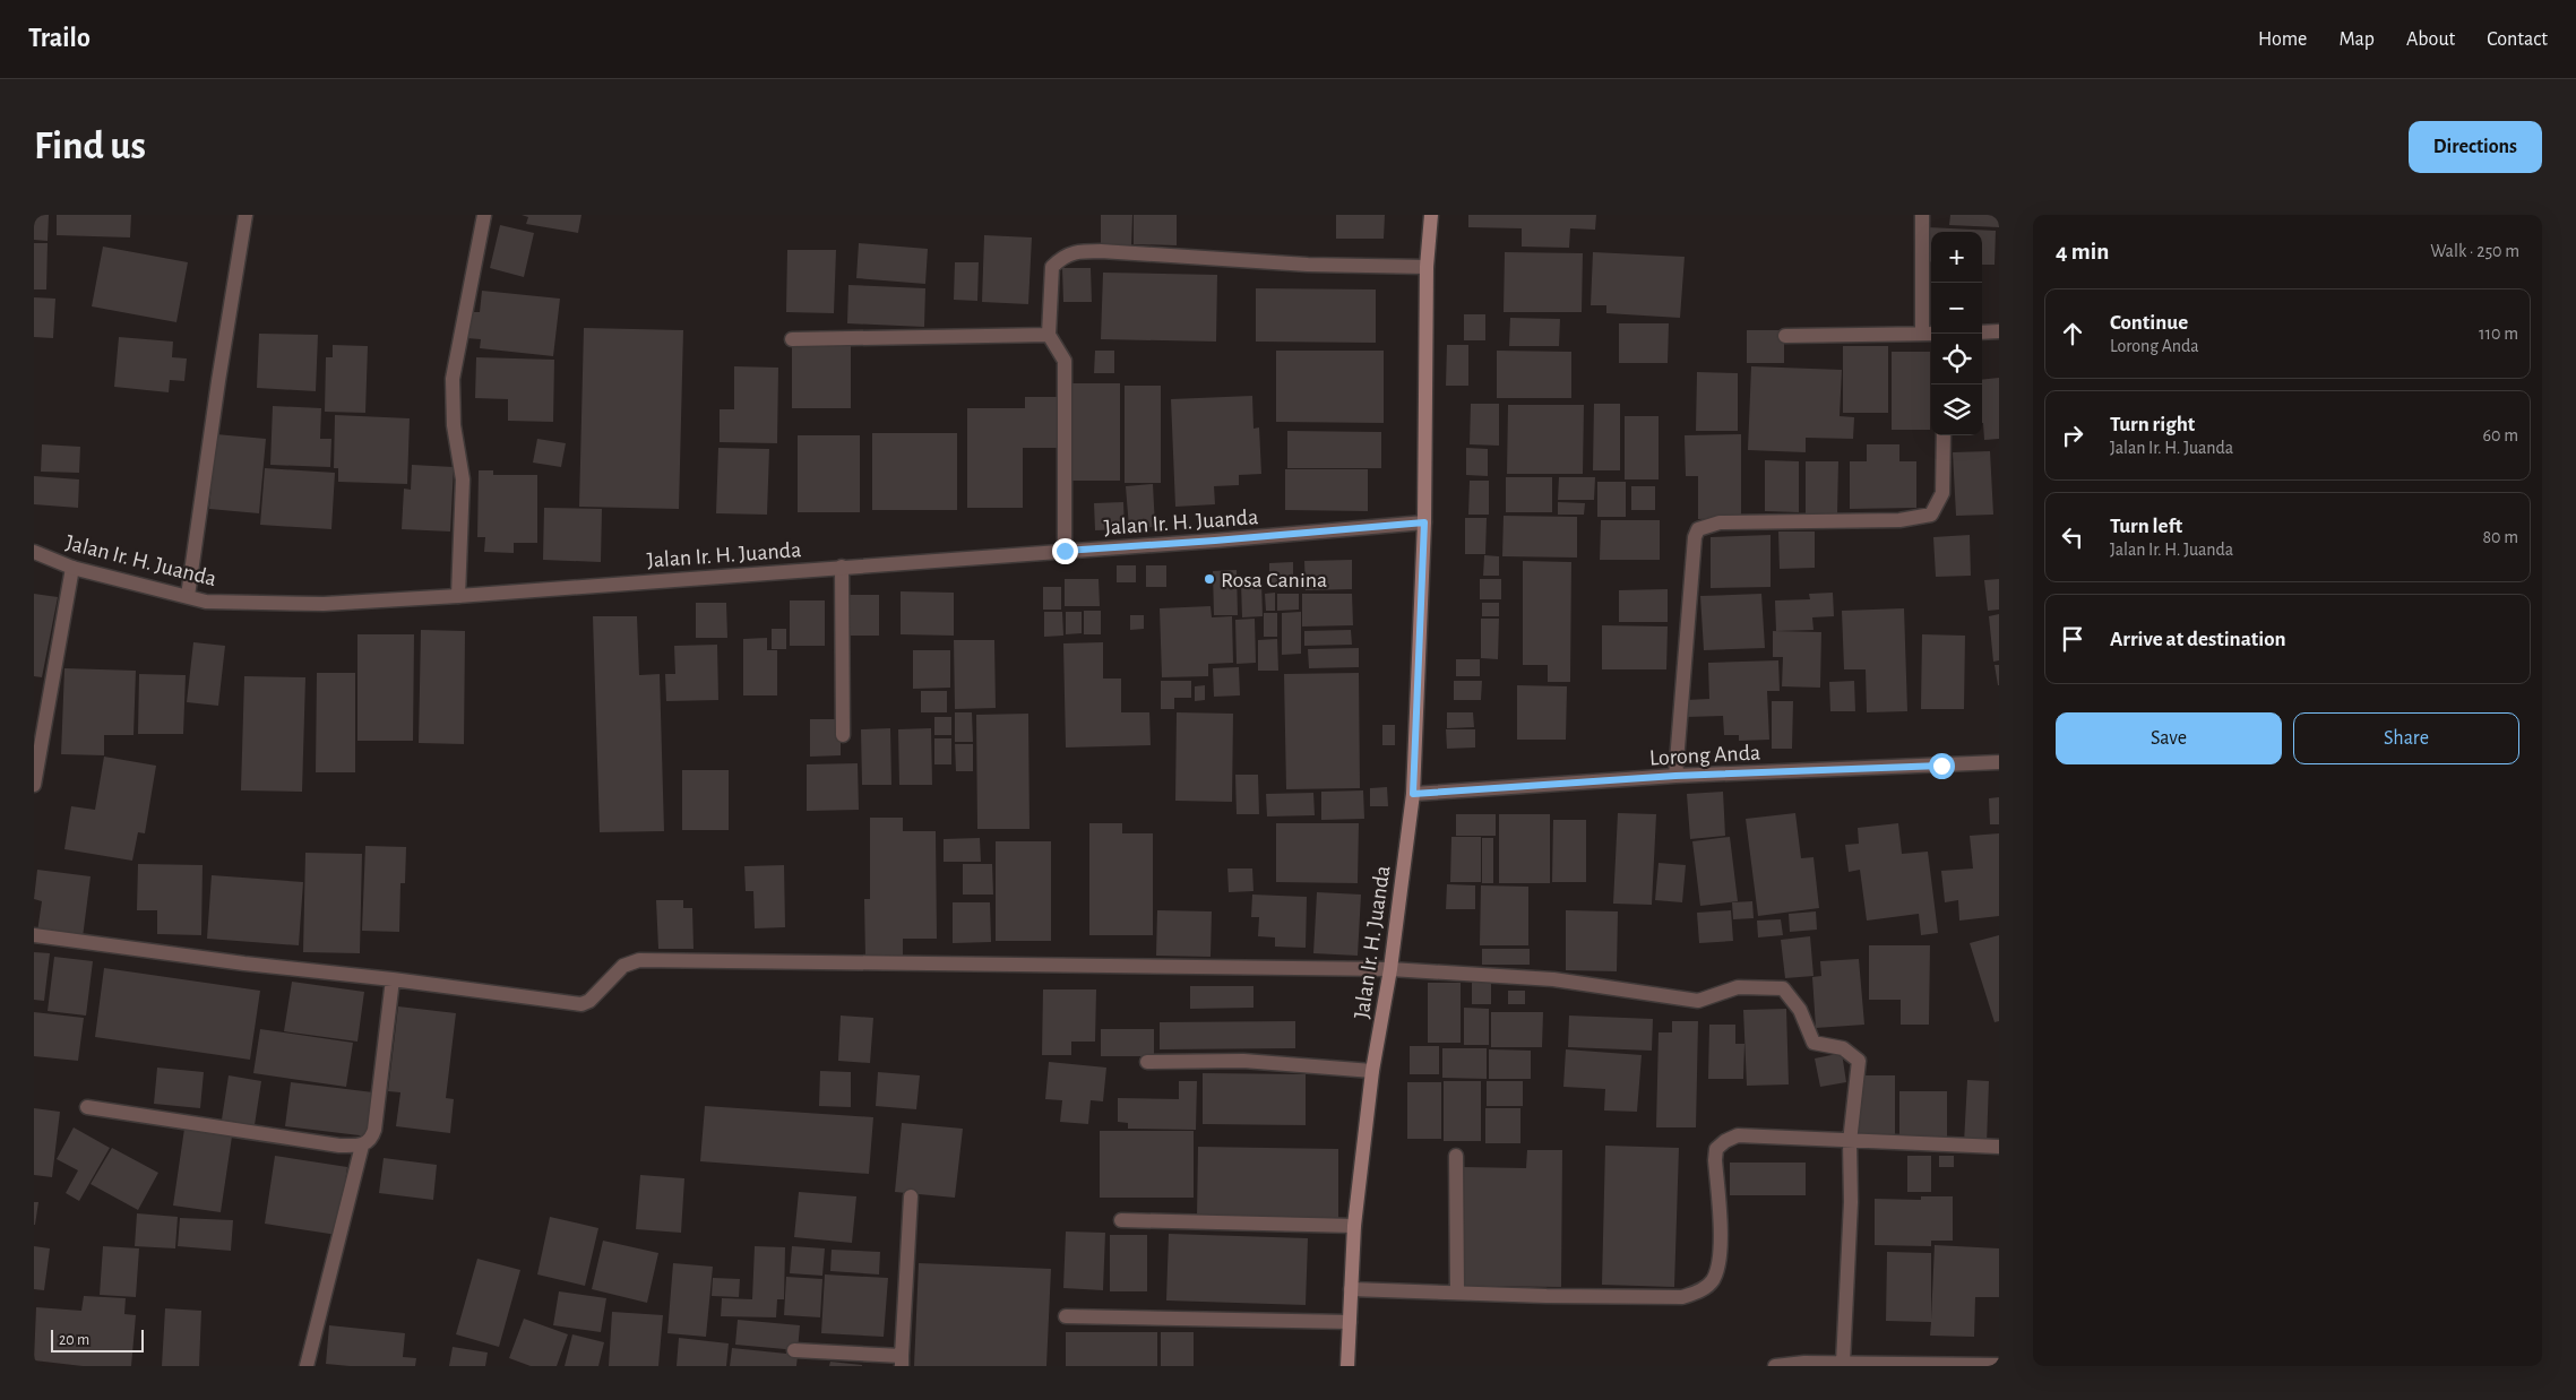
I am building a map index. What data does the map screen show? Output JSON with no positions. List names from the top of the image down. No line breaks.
{"streets":{"main road":["Jalan Ir. H. Juanda"],"street":["Lorong Anda"]},"crossings":[["Jalan Ir. H. Juanda","Lorong Anda"]],"places":["Rosa Canina"],"scale_bar":"20 m","page":{"header":"Trailo","nav":["Home","Map","About","Contact"],"buttons":["Directions",["Save","Share"]],"title":"Find us","heading":["4 min","Walk · 250 m"],"map_buttons":["+","−"],"list":[["Continue","Lorong Anda","110 m"],["Turn right","Jalan Ir. H. Juanda","60 m"],["Turn left","Jalan Ir. H. Juanda","80 m"],"Arrive at destination"],"scale":"20 m"}}
